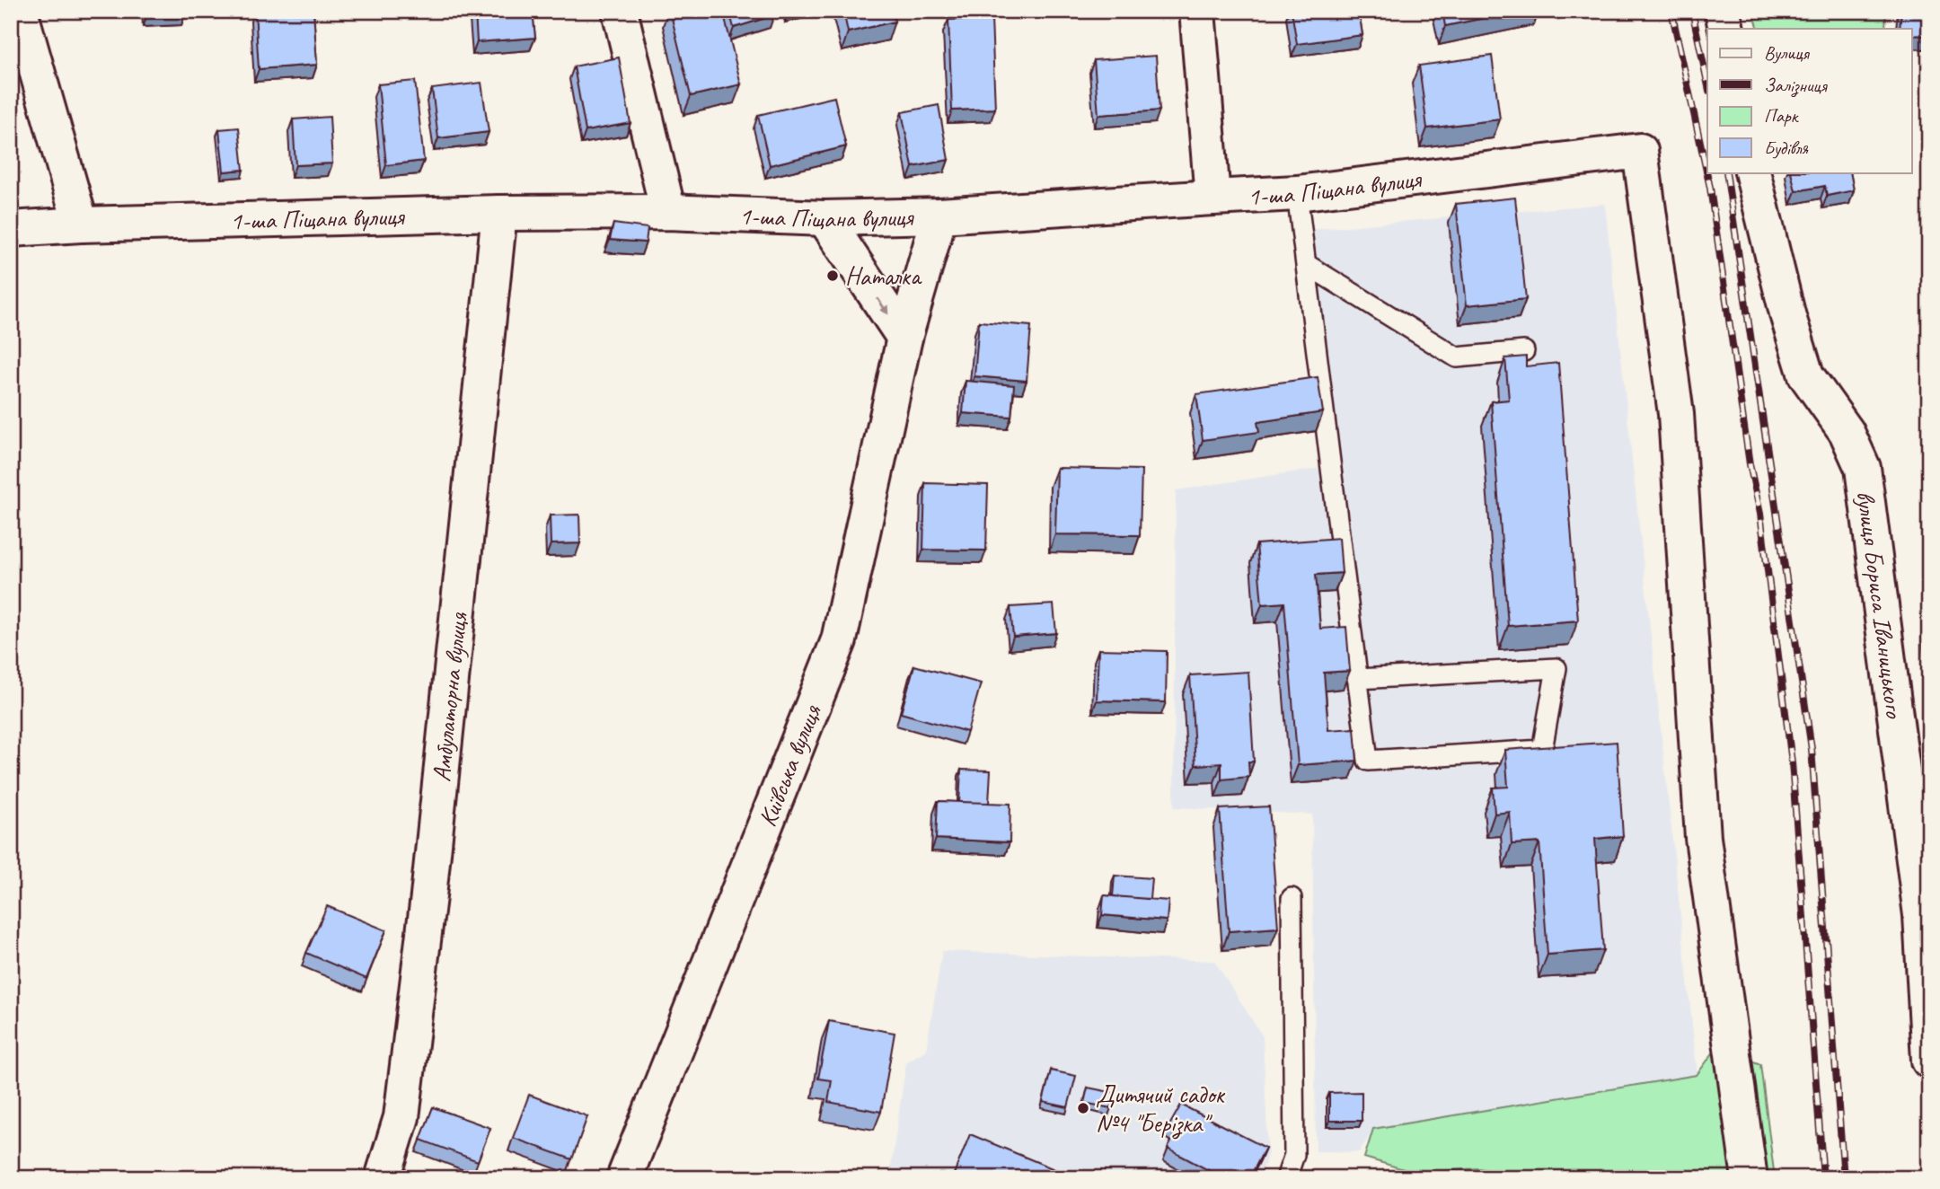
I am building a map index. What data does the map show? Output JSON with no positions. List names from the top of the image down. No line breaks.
{"streets":{"street":["1-ша Піщана вулиця","вулиця Бориса Іваницького","Амбулаторна вулиця","Київська вулиця"]},"crossings":[["1-ша Піщана вулиця","Амбулаторна вулиця"],["1-ша Піщана вулиця","Київська вулиця"]],"places":["Наталка","Дитячий садок №4 \"Берізка\""],"legend":["Вулиця","Залізниця","Парк","Будівля"]}
